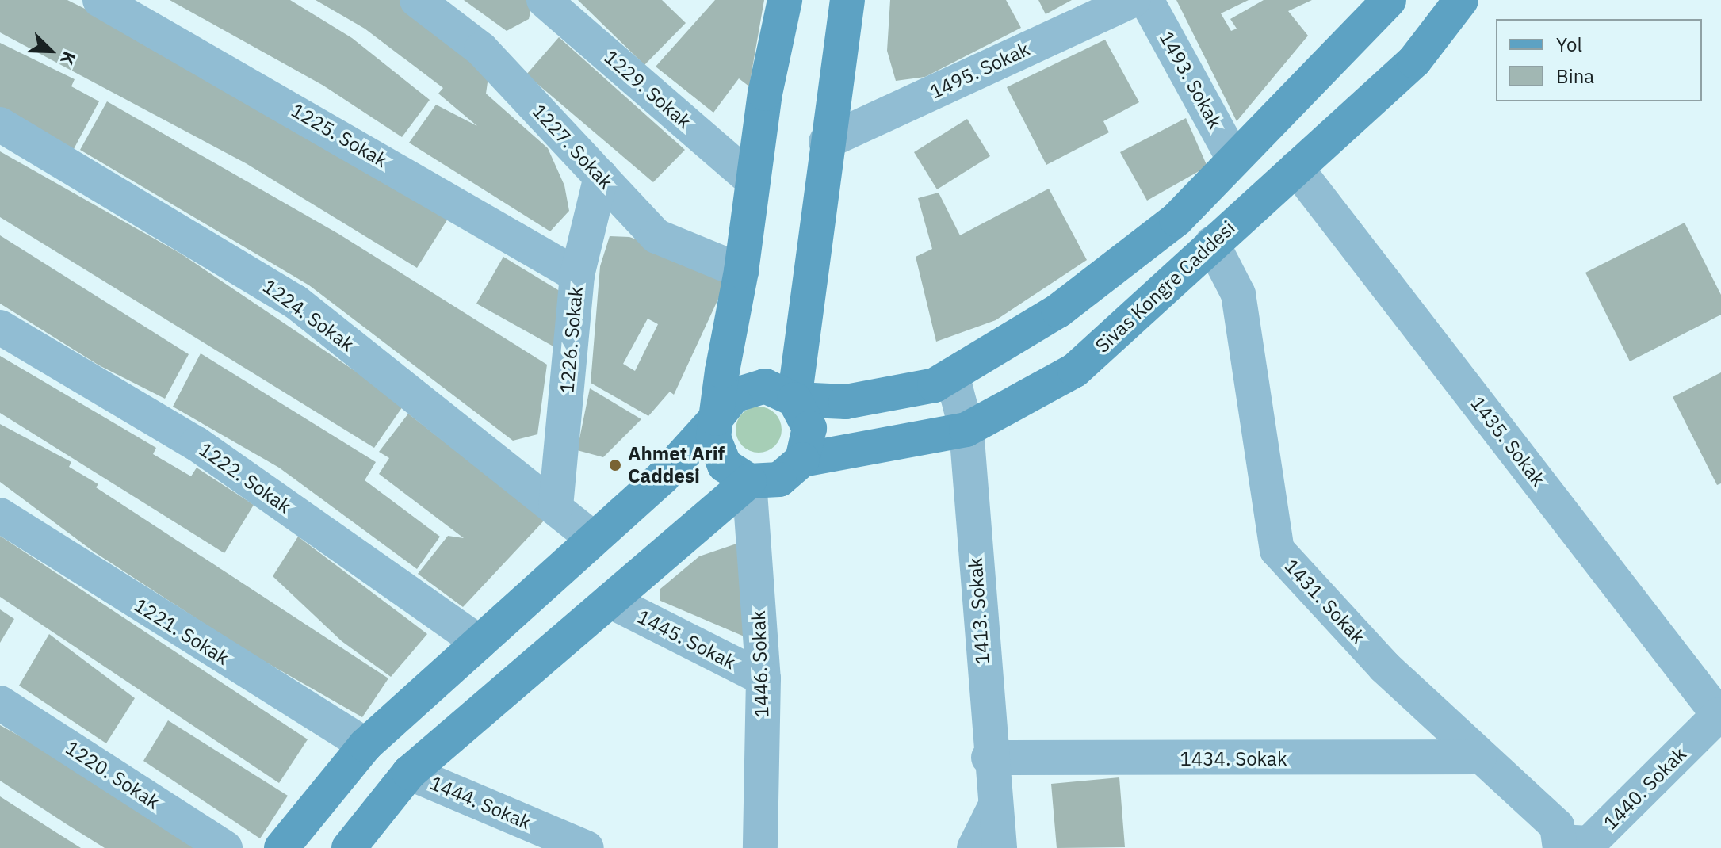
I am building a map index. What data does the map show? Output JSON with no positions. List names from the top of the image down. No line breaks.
{"streets":{"main road":["Sivas Kongre Caddesi"],"street":["1495. Sokak","1493. Sokak","1229. Sokak","1225. Sokak","1227. Sokak","1224. Sokak","1226. Sokak","1435. Sokak","1222. Sokak","1431. Sokak","1413. Sokak","1221. Sokak","1445. Sokak","1446. Sokak","1434. Sokak","1220. Sokak","1440. Sokak","1444. Sokak"]},"crossings":[["1225. Sokak","1226. Sokak"],["1227. Sokak","1226. Sokak"],["Sivas Kongre Caddesi","1435. Sokak"],["Sivas Kongre Caddesi","1431. Sokak"],["Sivas Kongre Caddesi","1413. Sokak"],["Sivas Kongre Caddesi","1446. Sokak"],["1224. Sokak","1226. Sokak"],["1435. Sokak","1440. Sokak"],["1431. Sokak","1434. Sokak"],["1431. Sokak","1440. Sokak"],["1413. Sokak","1434. Sokak"],["1445. Sokak","1446. Sokak"]],"places":["Ahmet Arif Caddesi"],"legend":["Yol","Bina"],"north":"bottom right"}
